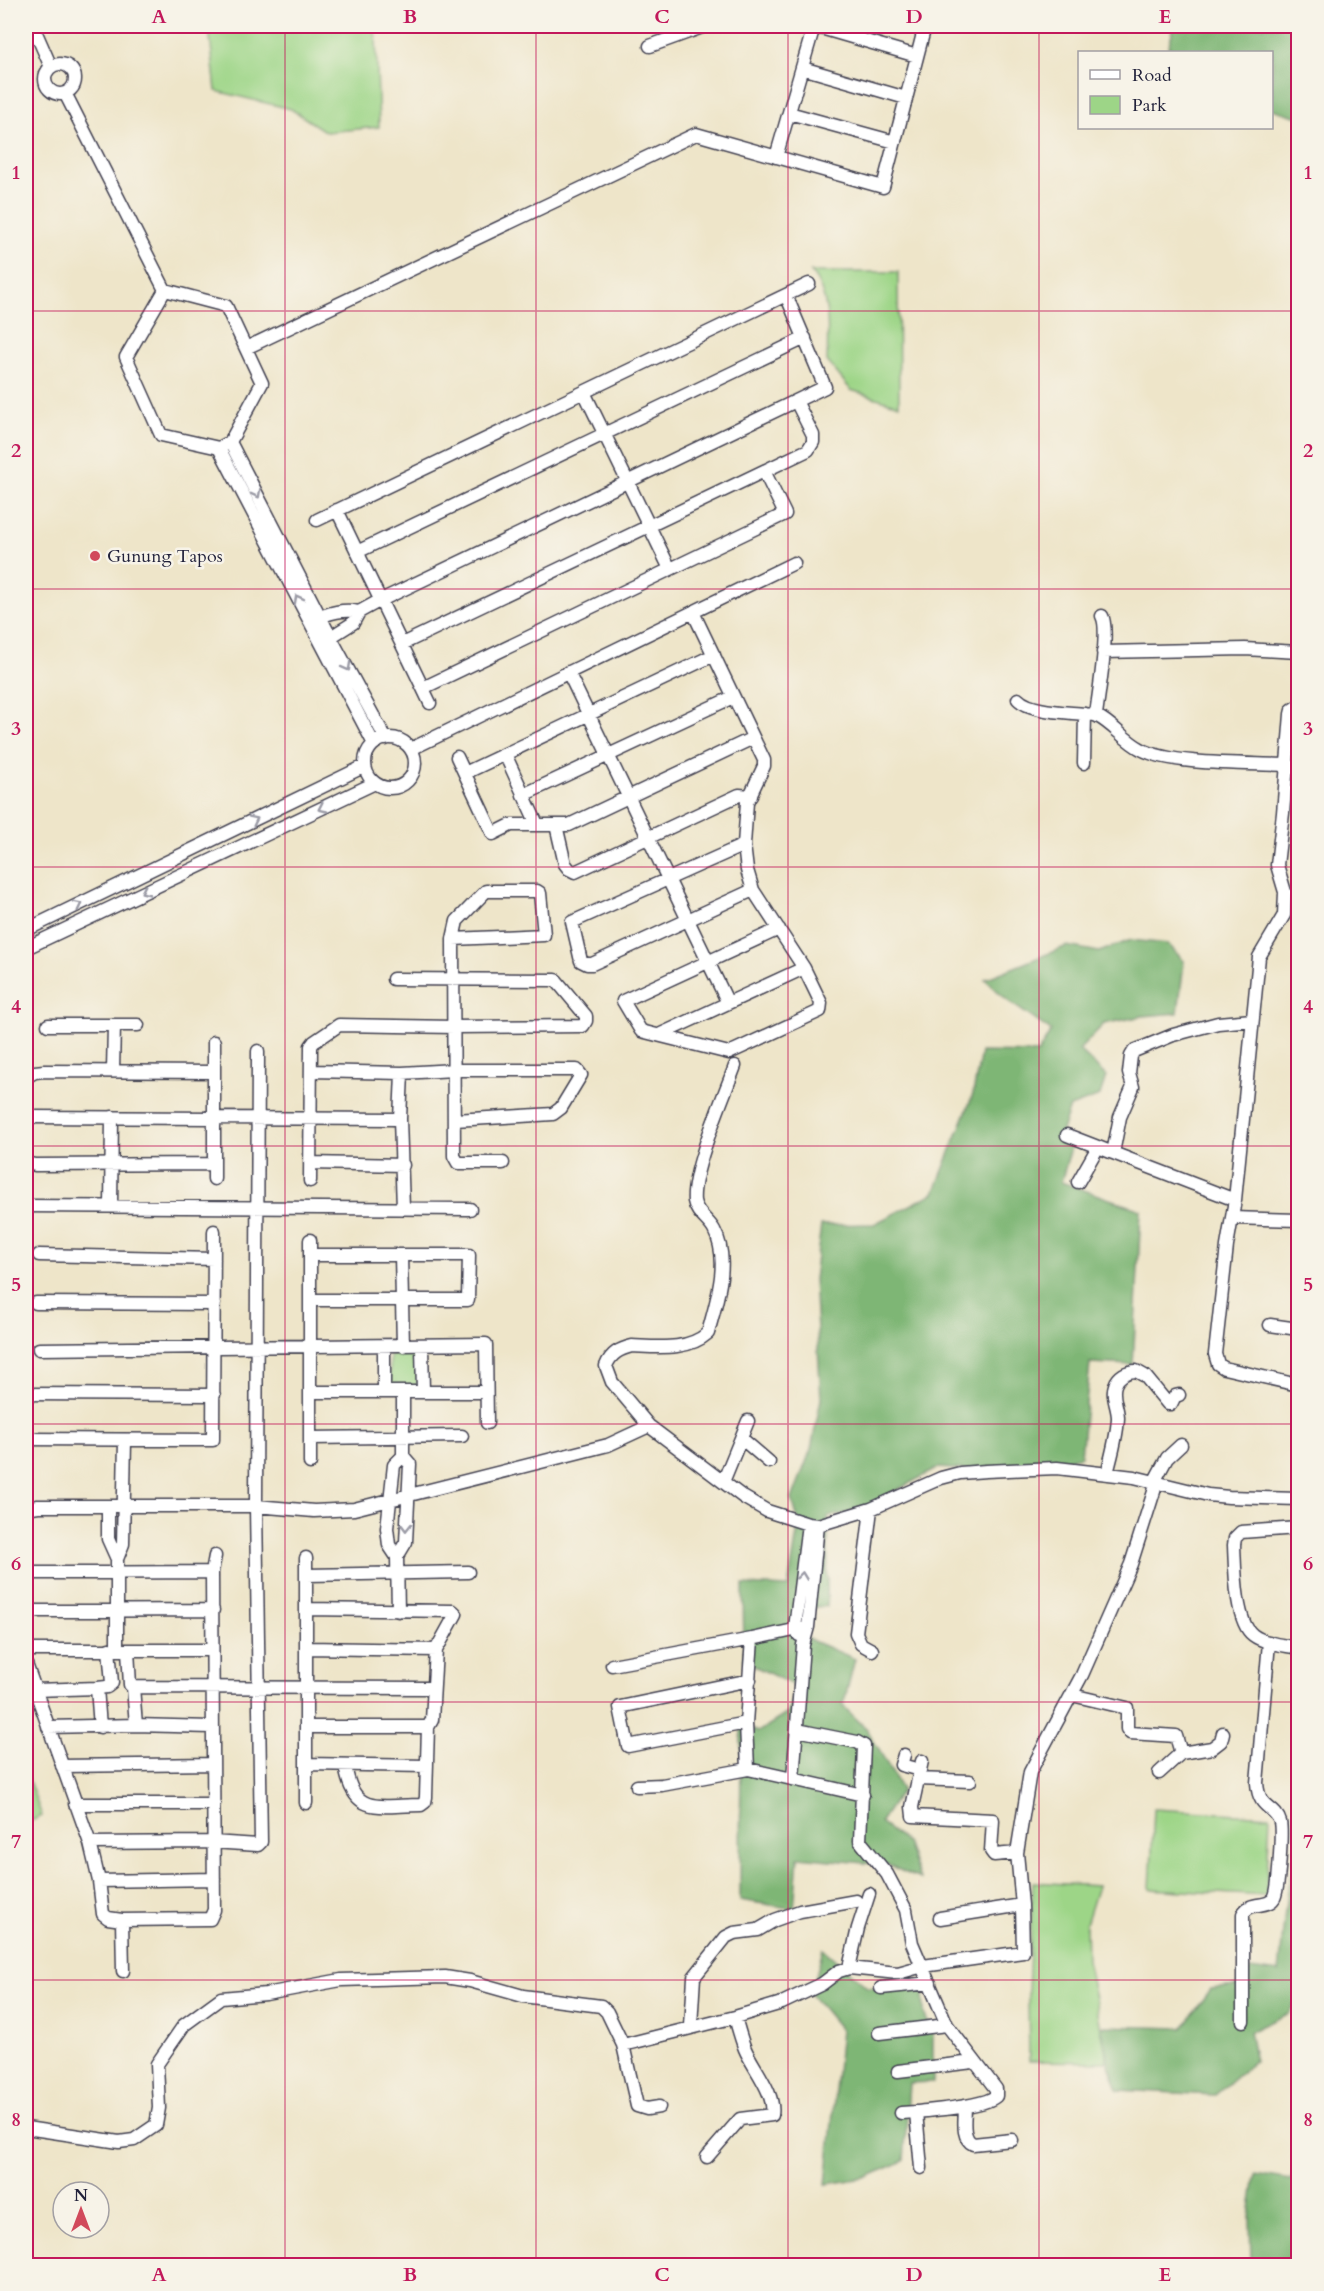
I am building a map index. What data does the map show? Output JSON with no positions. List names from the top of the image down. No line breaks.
{"places":["Gunung Tapos"],"legend":["Road","Park"],"north":"top","grid":{"columns":["A","B","C","D","E"],"rows":["1","2","3","4","5","6","7","8"]}}
